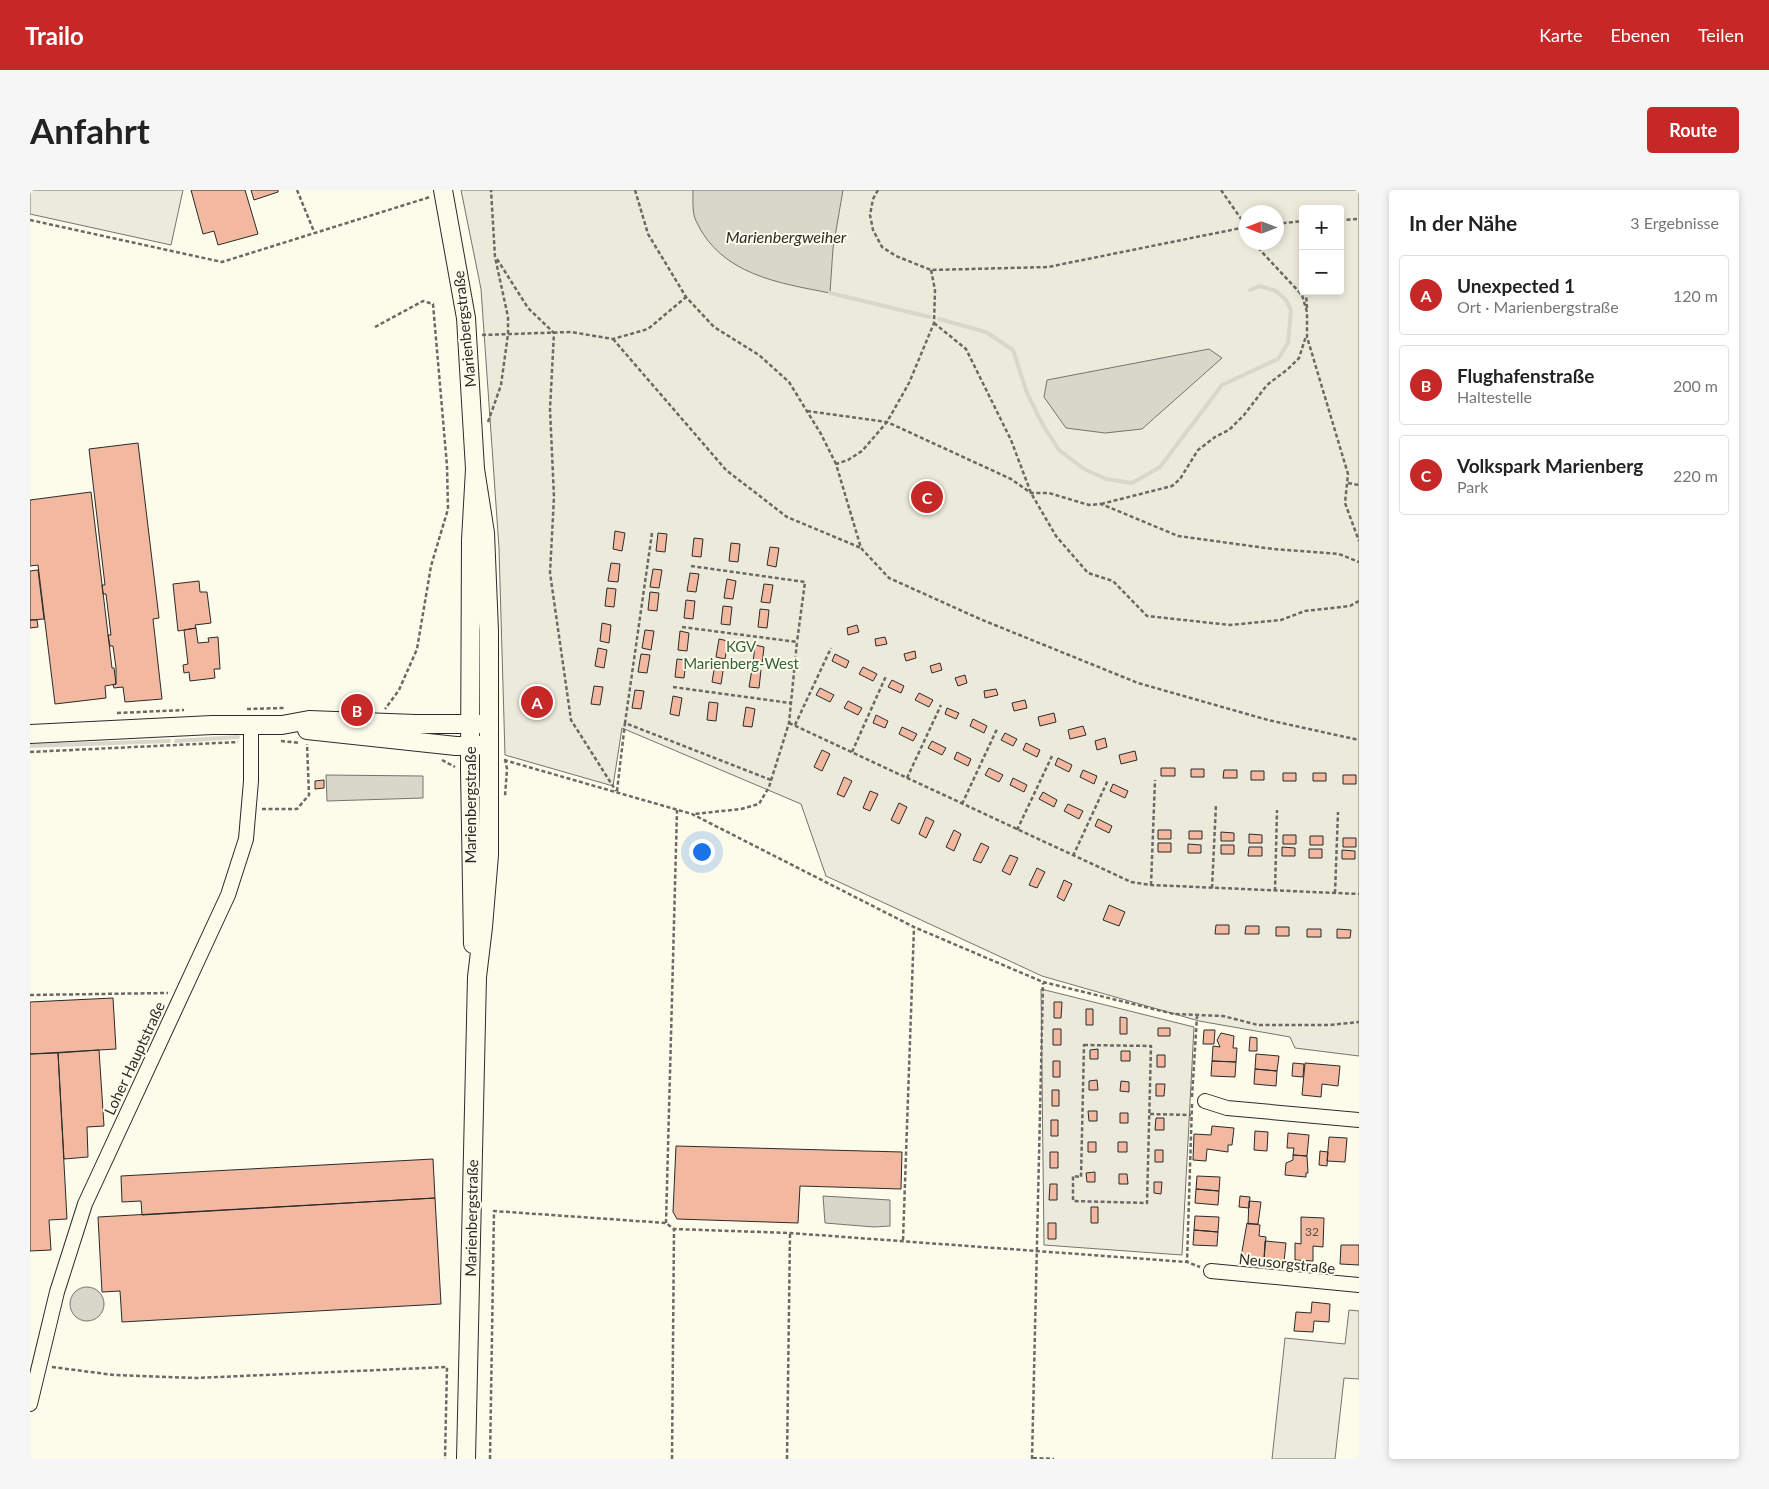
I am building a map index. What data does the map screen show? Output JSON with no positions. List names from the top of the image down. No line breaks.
{"streets":{"main road":["Marienbergstraße"],"street":["Loher Hauptstraße","Neusorgstraße"]},"water":["Marienbergweiher"],"parks":["KGV Marienberg-West"],"house_numbers":["32"],"north":"left","page":{"header":"Trailo","nav":["Karte","Ebenen","Teilen"],"buttons":"Route","title":"Anfahrt","heading":["In der Nähe","3 Ergebnisse"],"map_buttons":["+","−"],"list":[{"mark":"A","name":"Unexpected 1","note":"Ort · Marienbergstraße","value":"120 m"},{"mark":"B","name":"Flughafenstraße","note":"Haltestelle","value":"200 m"},{"mark":"C","name":"Volkspark Marienberg","note":"Park","value":"220 m"}],"pins":["C","A","B"]}}
